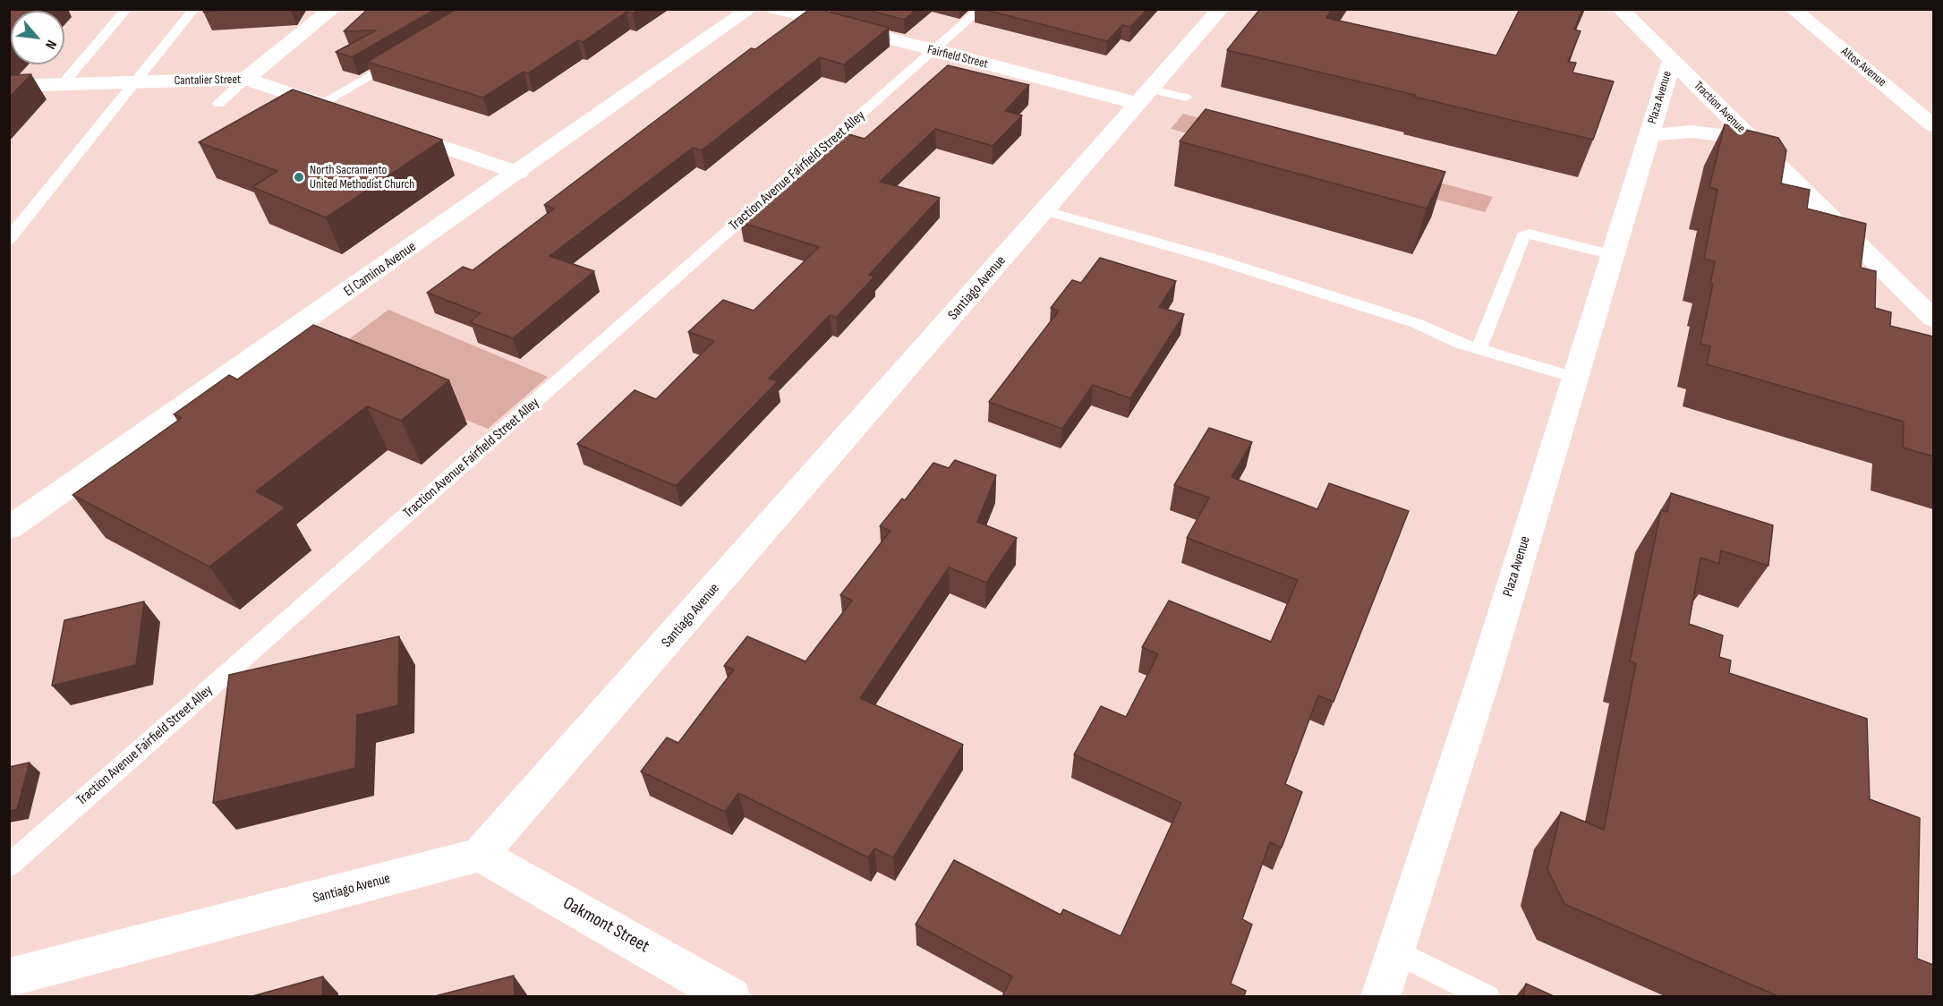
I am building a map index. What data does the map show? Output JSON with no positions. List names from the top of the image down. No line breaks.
{"streets":{"street":["Fairfield Street","Altos Avenue","Cantalier Street","Plaza Avenue","Traction Avenue","El Camino Avenue","Santiago Avenue","Oakmont Street"],"lane":["Traction Avenue Fairfield Street Alley"]},"crossings":[["Fairfield Street","Traction Avenue Fairfield Street Alley"],["Fairfield Street","Santiago Avenue"],["Plaza Avenue","Traction Avenue"],["Santiago Avenue","Oakmont Street"]],"places":["North Sacramento United Methodist Church"],"north":"bottom right"}
